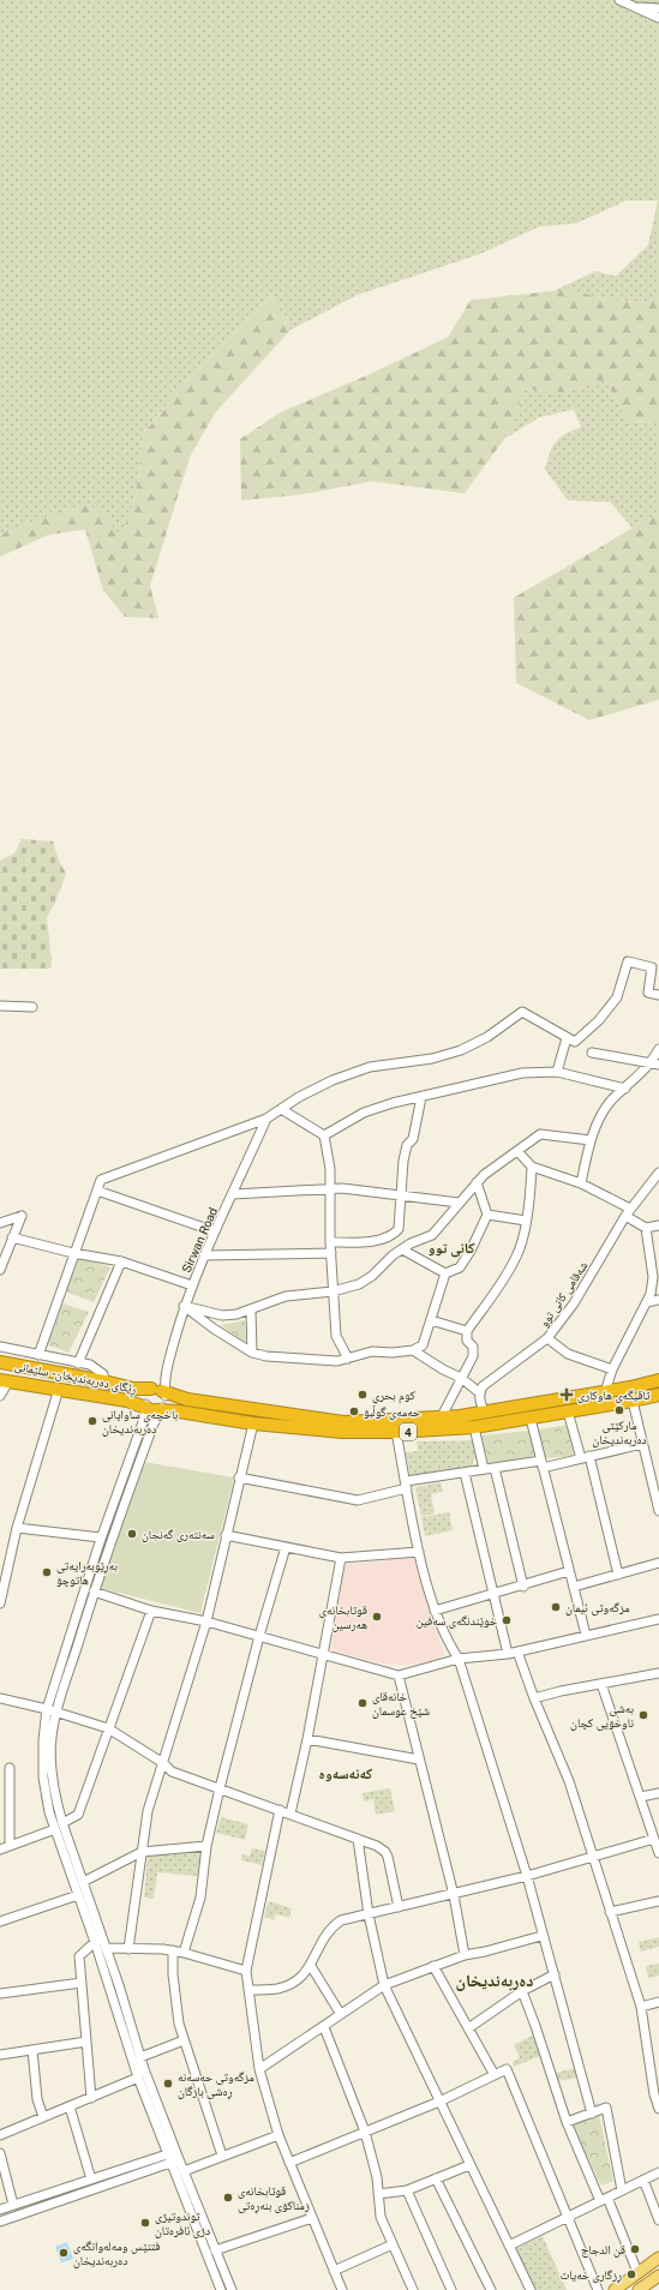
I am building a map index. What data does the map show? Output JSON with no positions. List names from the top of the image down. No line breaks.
{"streets":{"highway":["ڕێگای دەربەندیخان - سلێمانی","4"],"street":["Sirwan Road","شەقامی کانی توو"]},"crossings":[["Sirwan Road","ڕێگای دەربەندیخان - سلێمانی"],["Sirwan Road","4"],["ڕێگای دەربەندیخان - سلێمانی","4"]],"districts":["کانی توو","کەنەسەوە","دەربەندیخان"],"places":{"other":["کوم بحري","مارکێتی دەربەندیخان","حەمەی گوڵبۆ","باخچەی ساوایانی دەربەندیخان","سەنتەری گەنجان","بەڕێوبەرایەتی هاتوچۆ","مزگەوتی ئیمان","قوتابخانەی هەرسین","خوێندنگەی سەفین","خانەقای شێخ عوسمان","بەشی ناوخۆیی کچان","مزگەوتی حەسەنە ڕەشی بازگان","قوتابخانەی زمناکۆی بنەڕەتی","توندوتیژی دژی ئافرەتان","قن الدجاج","فتنێس ومەلەوانگەی دەربەندیخان","ڕزگاری خەیات"],"health":["تاقیگەی هاوکاری"]}}
